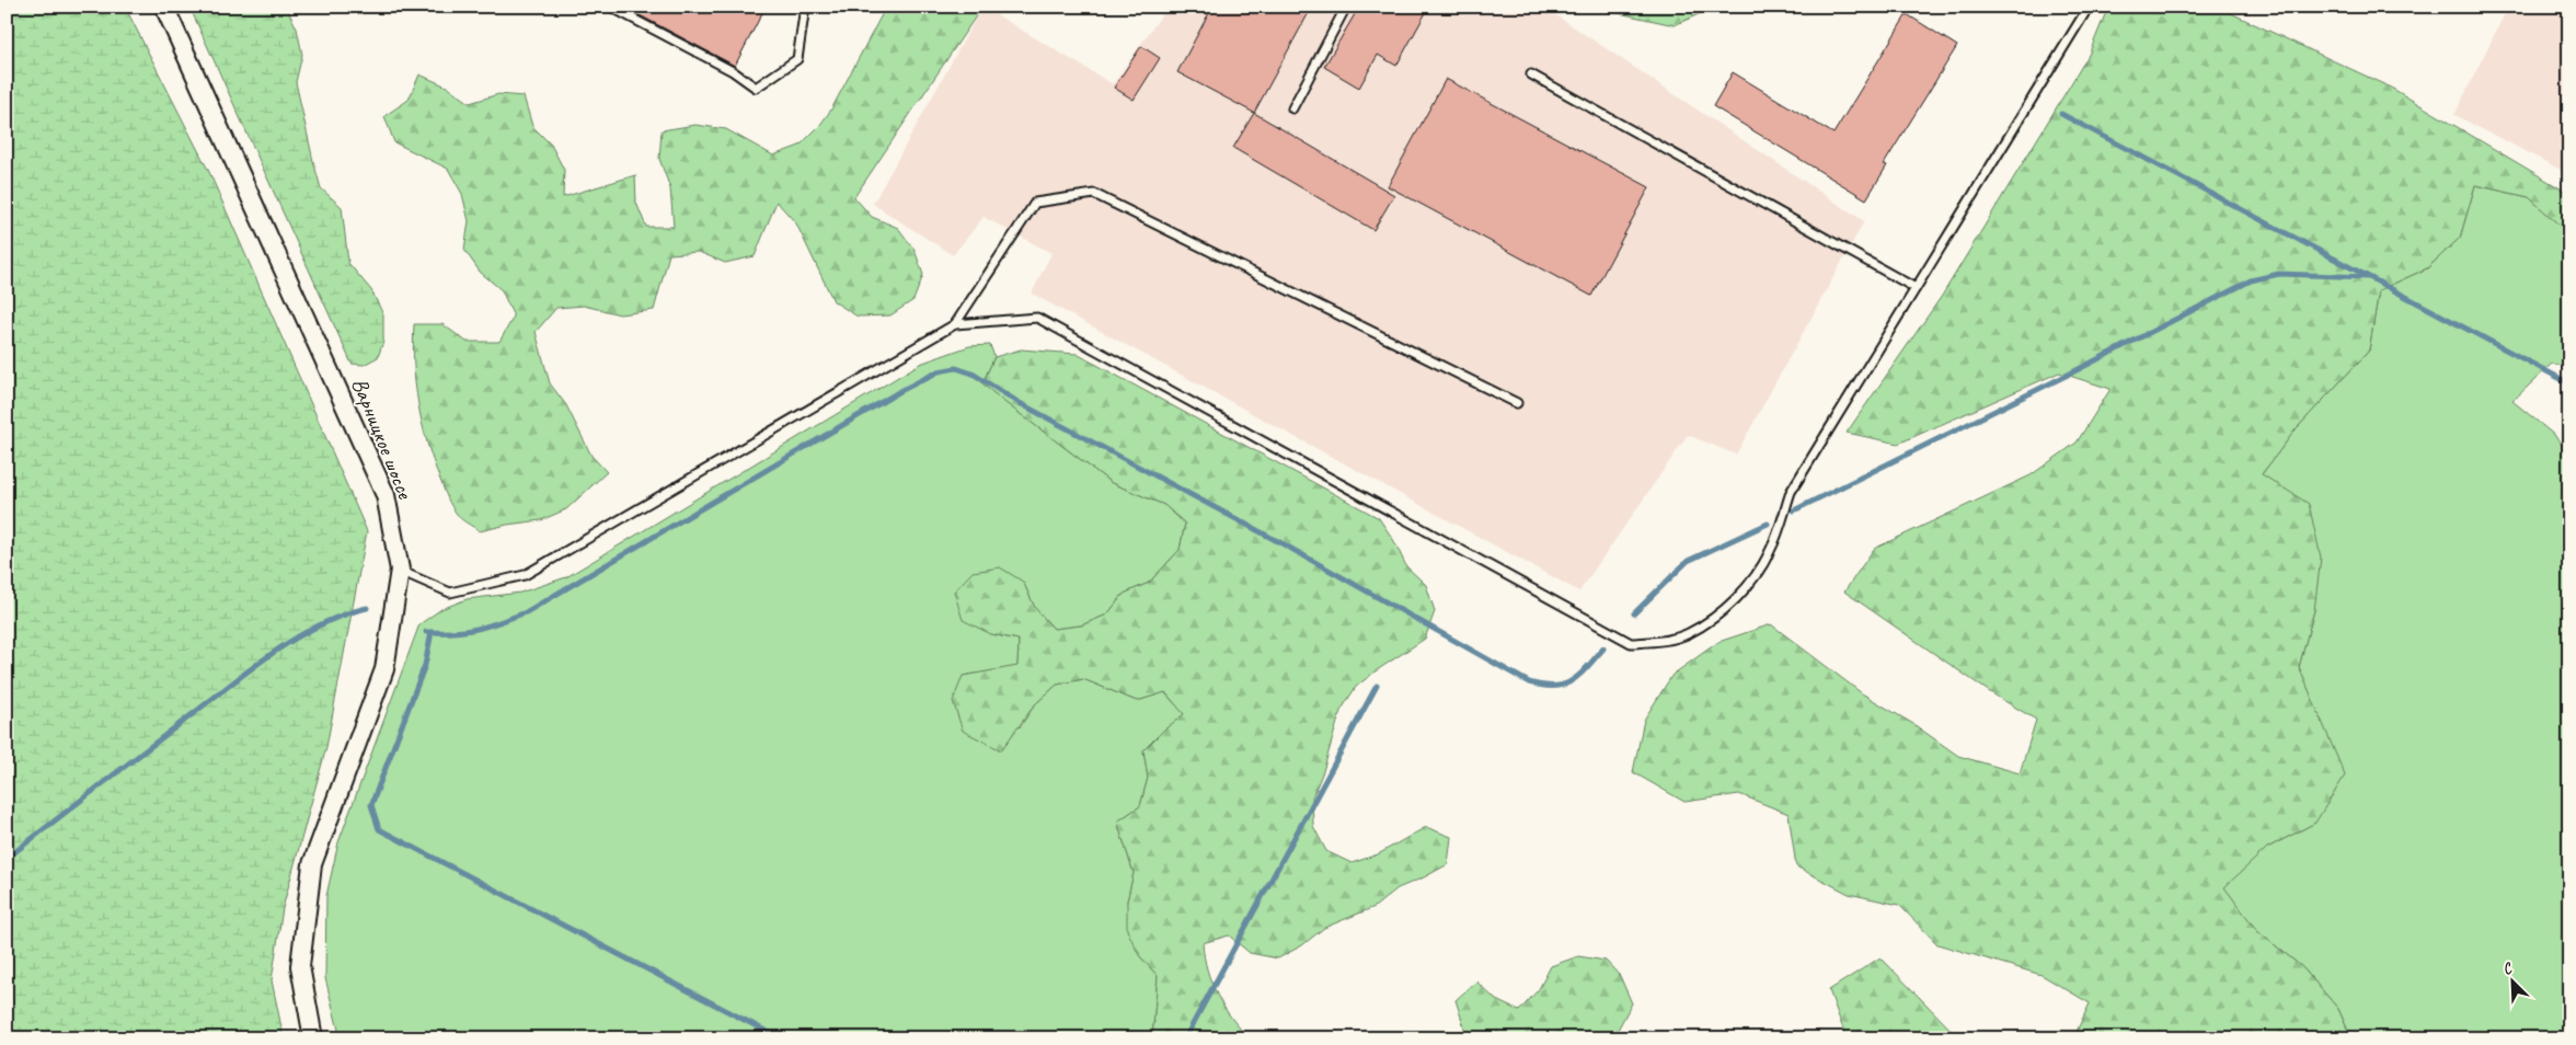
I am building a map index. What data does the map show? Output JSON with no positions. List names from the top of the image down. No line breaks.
{"streets":{"street":["Варницкое шоссе"]},"north":"top left"}
